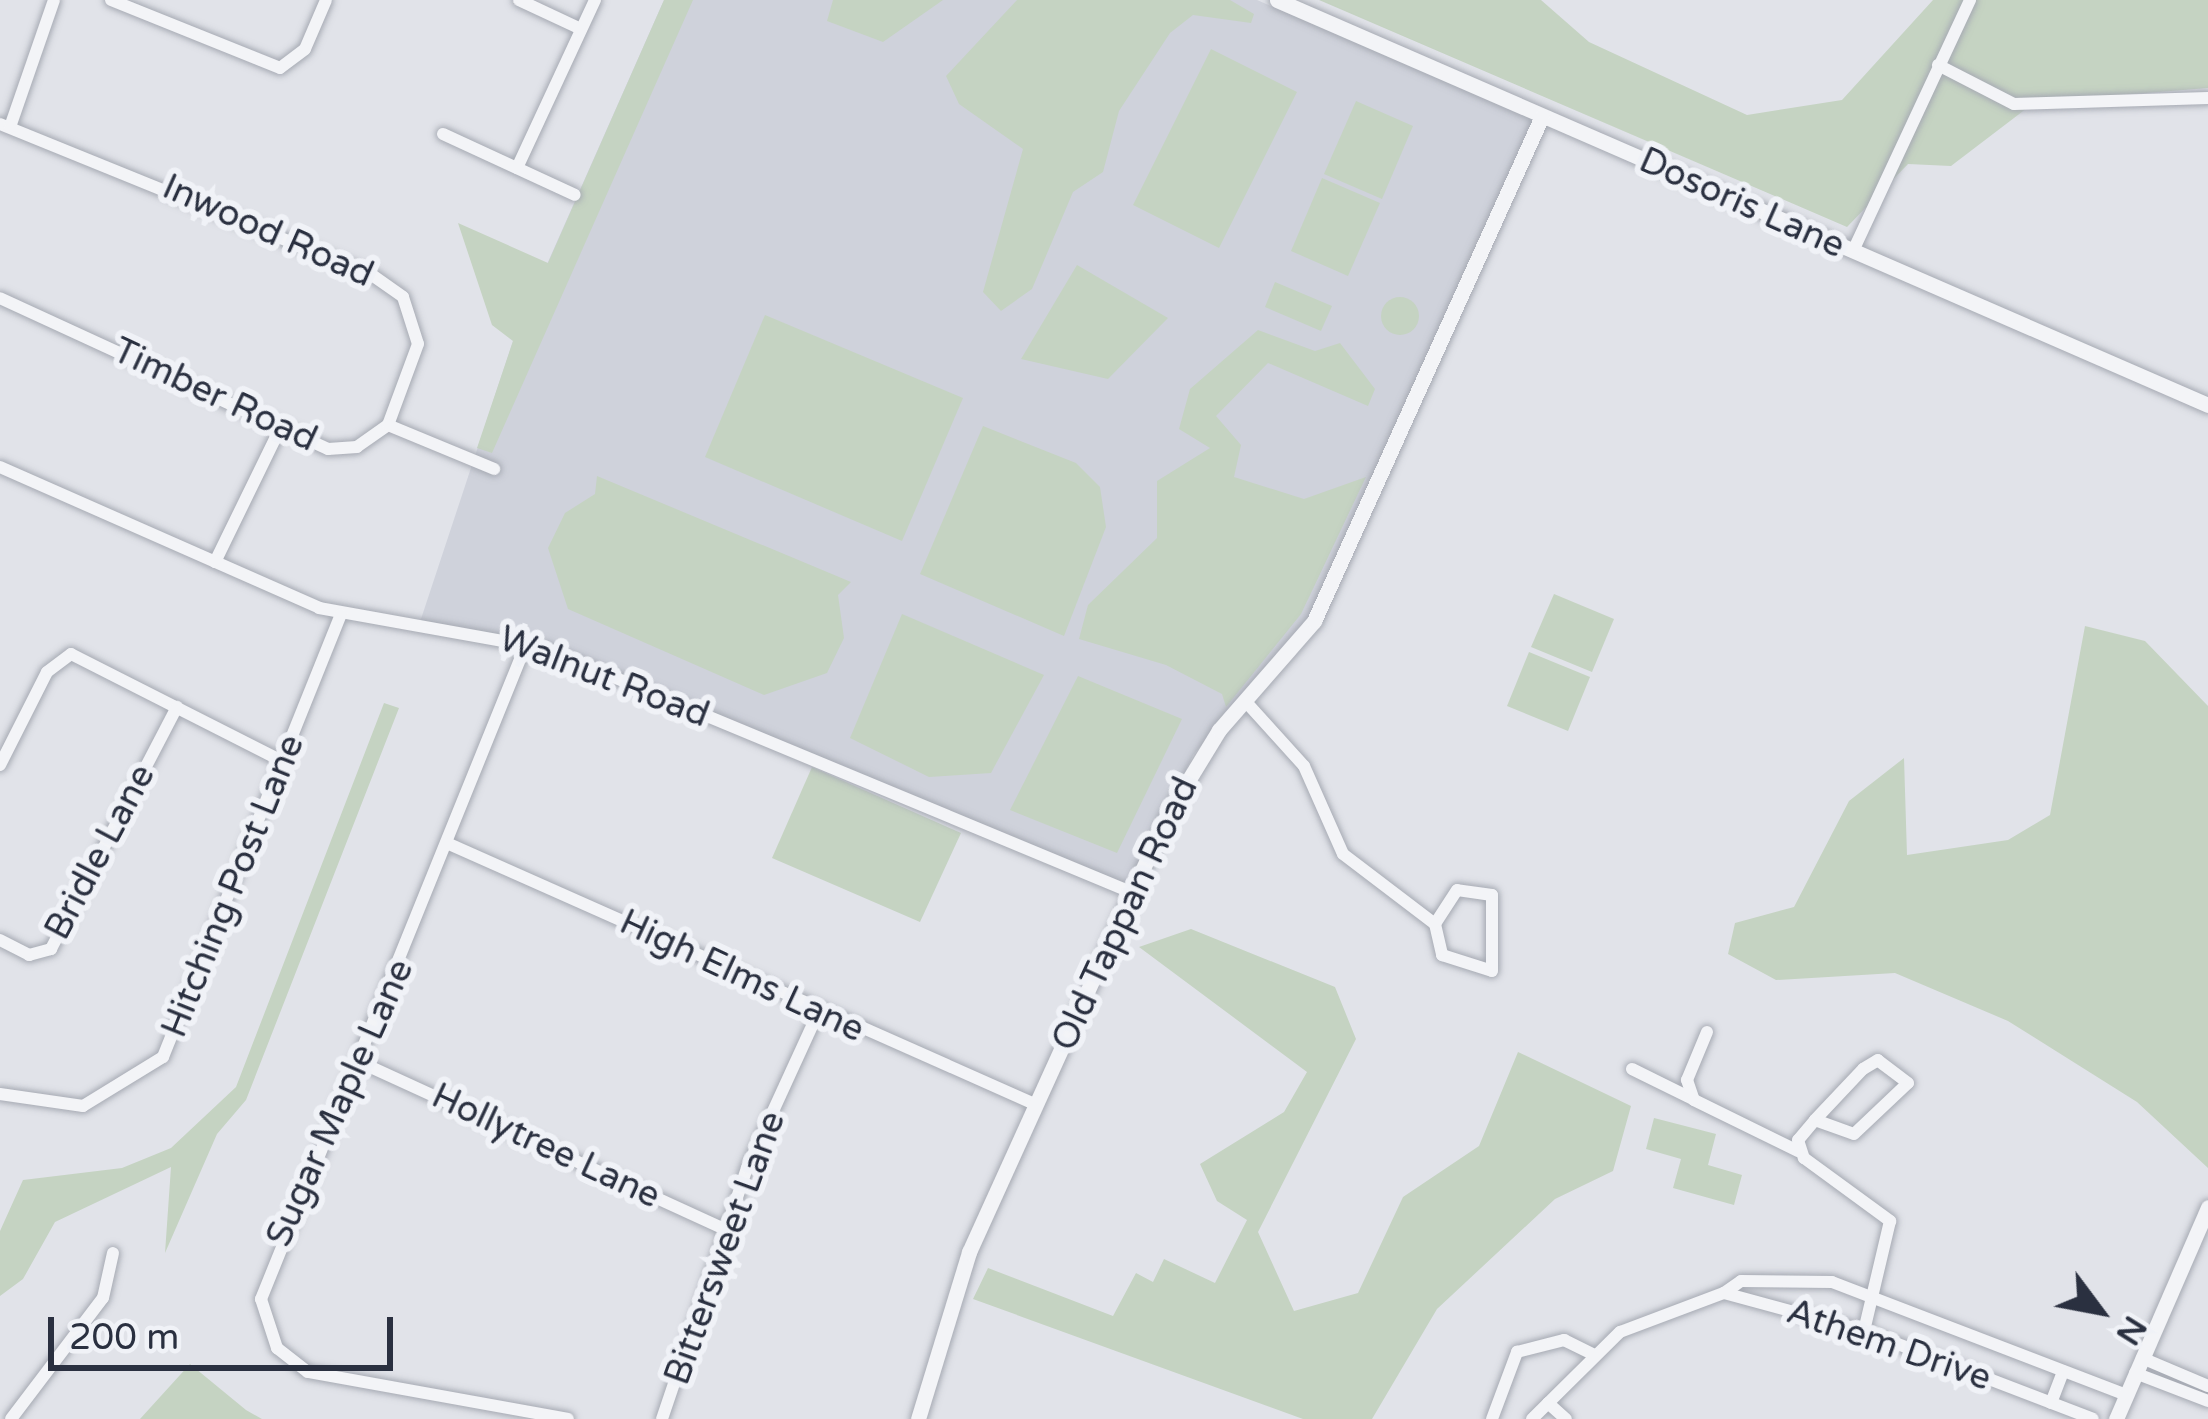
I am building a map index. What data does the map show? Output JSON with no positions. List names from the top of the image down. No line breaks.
{"streets":{"street":["Dosoris Lane","Inwood Road","Timber Road","Walnut Road","Bridle Lane","Hitching Post Lane","Old Tappan Road","High Elms Lane","Sugar Maple Lane","Hollytree Lane","Bittersweet Lane","Athem Drive"]},"crossings":[["Dosoris Lane","Old Tappan Road"],["Inwood Road","Timber Road"],["Walnut Road","Hitching Post Lane"],["Walnut Road","Old Tappan Road"],["Walnut Road","Sugar Maple Lane"],["Old Tappan Road","High Elms Lane"],["High Elms Lane","Sugar Maple Lane"],["High Elms Lane","Bittersweet Lane"],["Sugar Maple Lane","Hollytree Lane"],["Hollytree Lane","Bittersweet Lane"]],"scale_bar":"200 m","north":"bottom right"}
